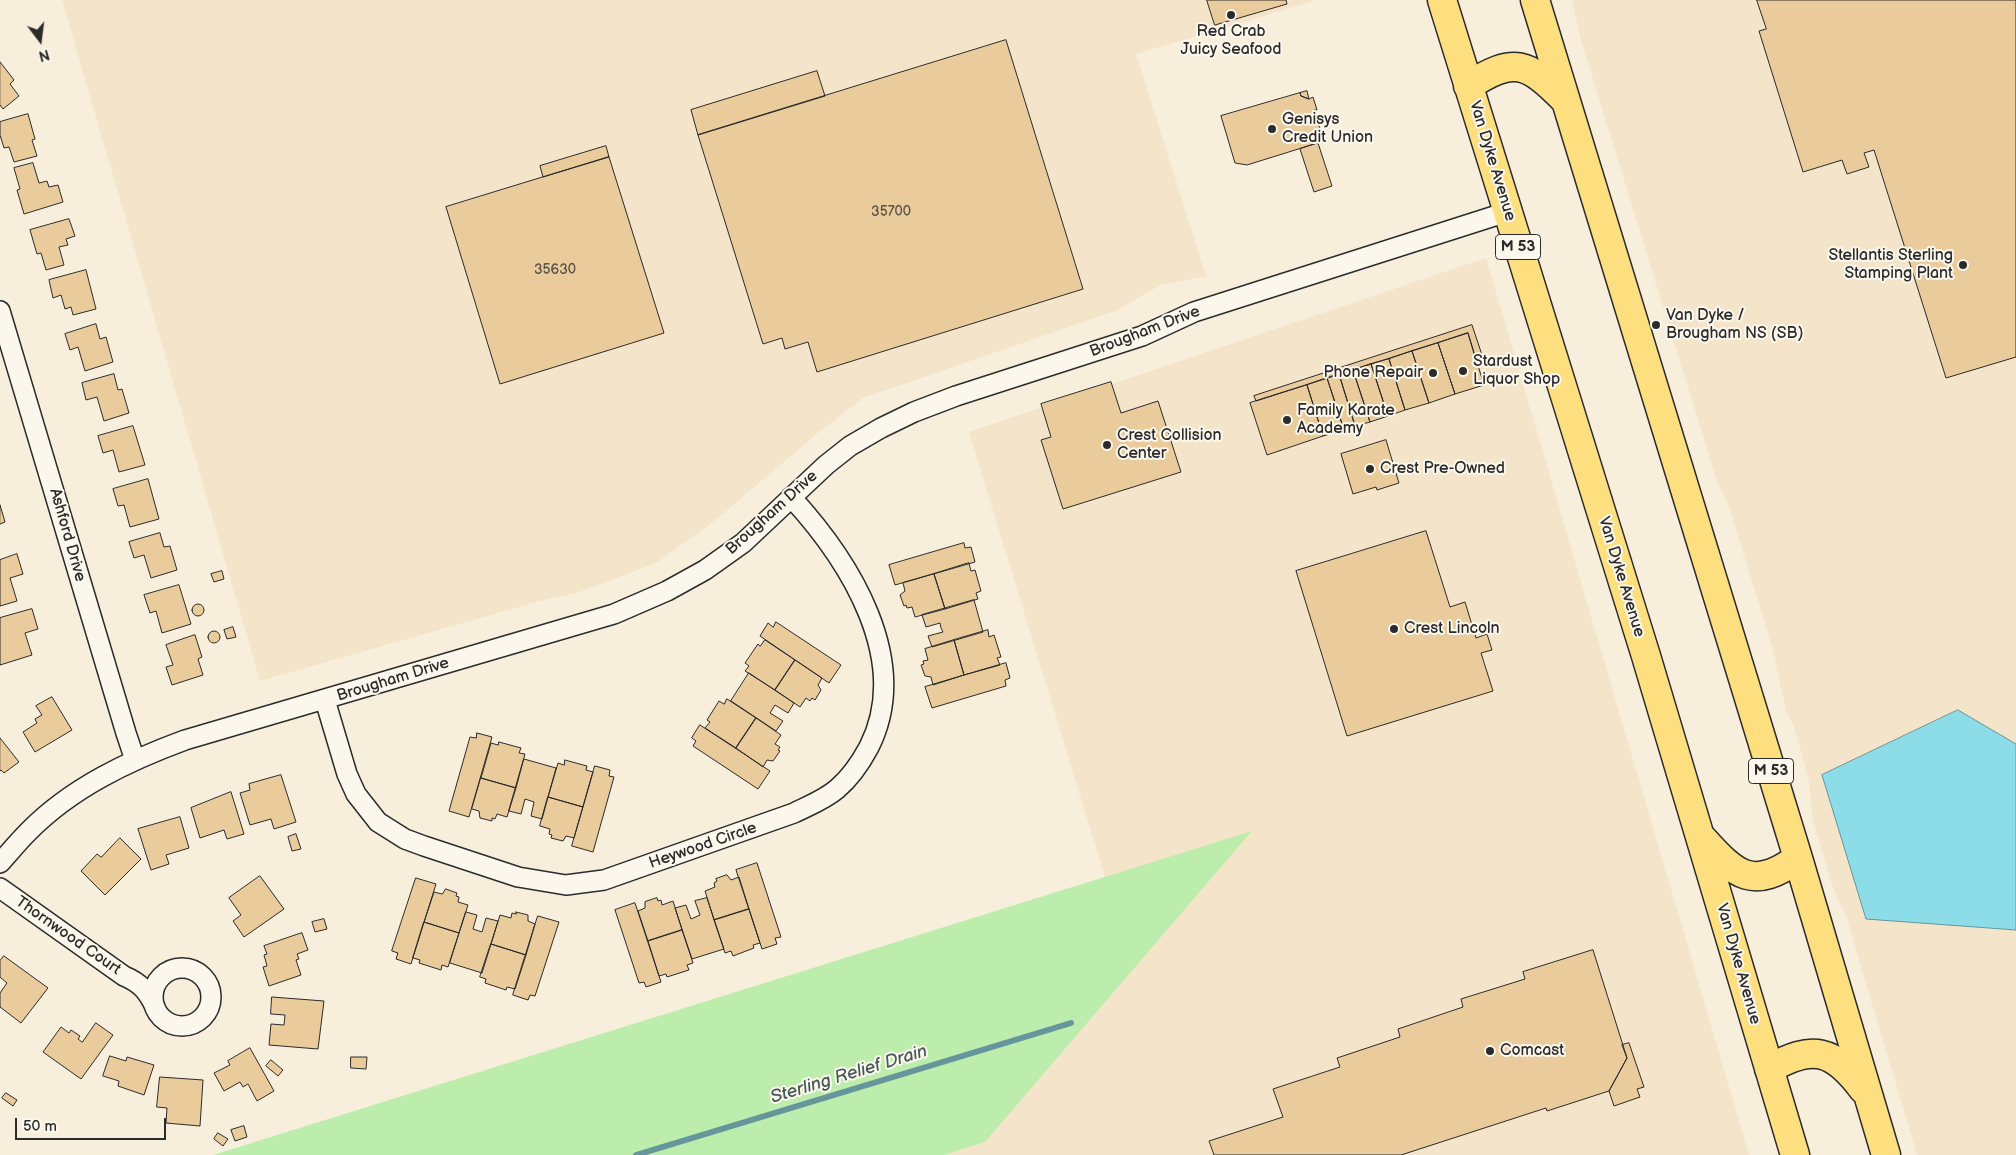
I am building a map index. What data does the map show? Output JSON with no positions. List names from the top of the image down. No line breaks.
{"streets":{"main road":["Van Dyke Avenue","M 53"],"street":["Brougham Drive","Ashford Drive","Heywood Circle","Thornwood Court"]},"crossings":[["Van Dyke Avenue","Brougham Drive"],["Brougham Drive","Ashford Drive"],["Brougham Drive","Heywood Circle"]],"water":["Sterling Relief Drain"],"places":["Red Crab Juicy Seafood","Genisys Credit Union","Stellantis Sterling Stamping Plant","Van Dyke / Brougham NS (SB)","Stardust Liquor Shop","Phone Repair","Family Karate Academy","Crest Collision Center","Crest Pre-Owned","Crest Lincoln","Comcast"],"house_numbers":["35700","35630"],"scale_bar":"50 m","north":"bottom"}
